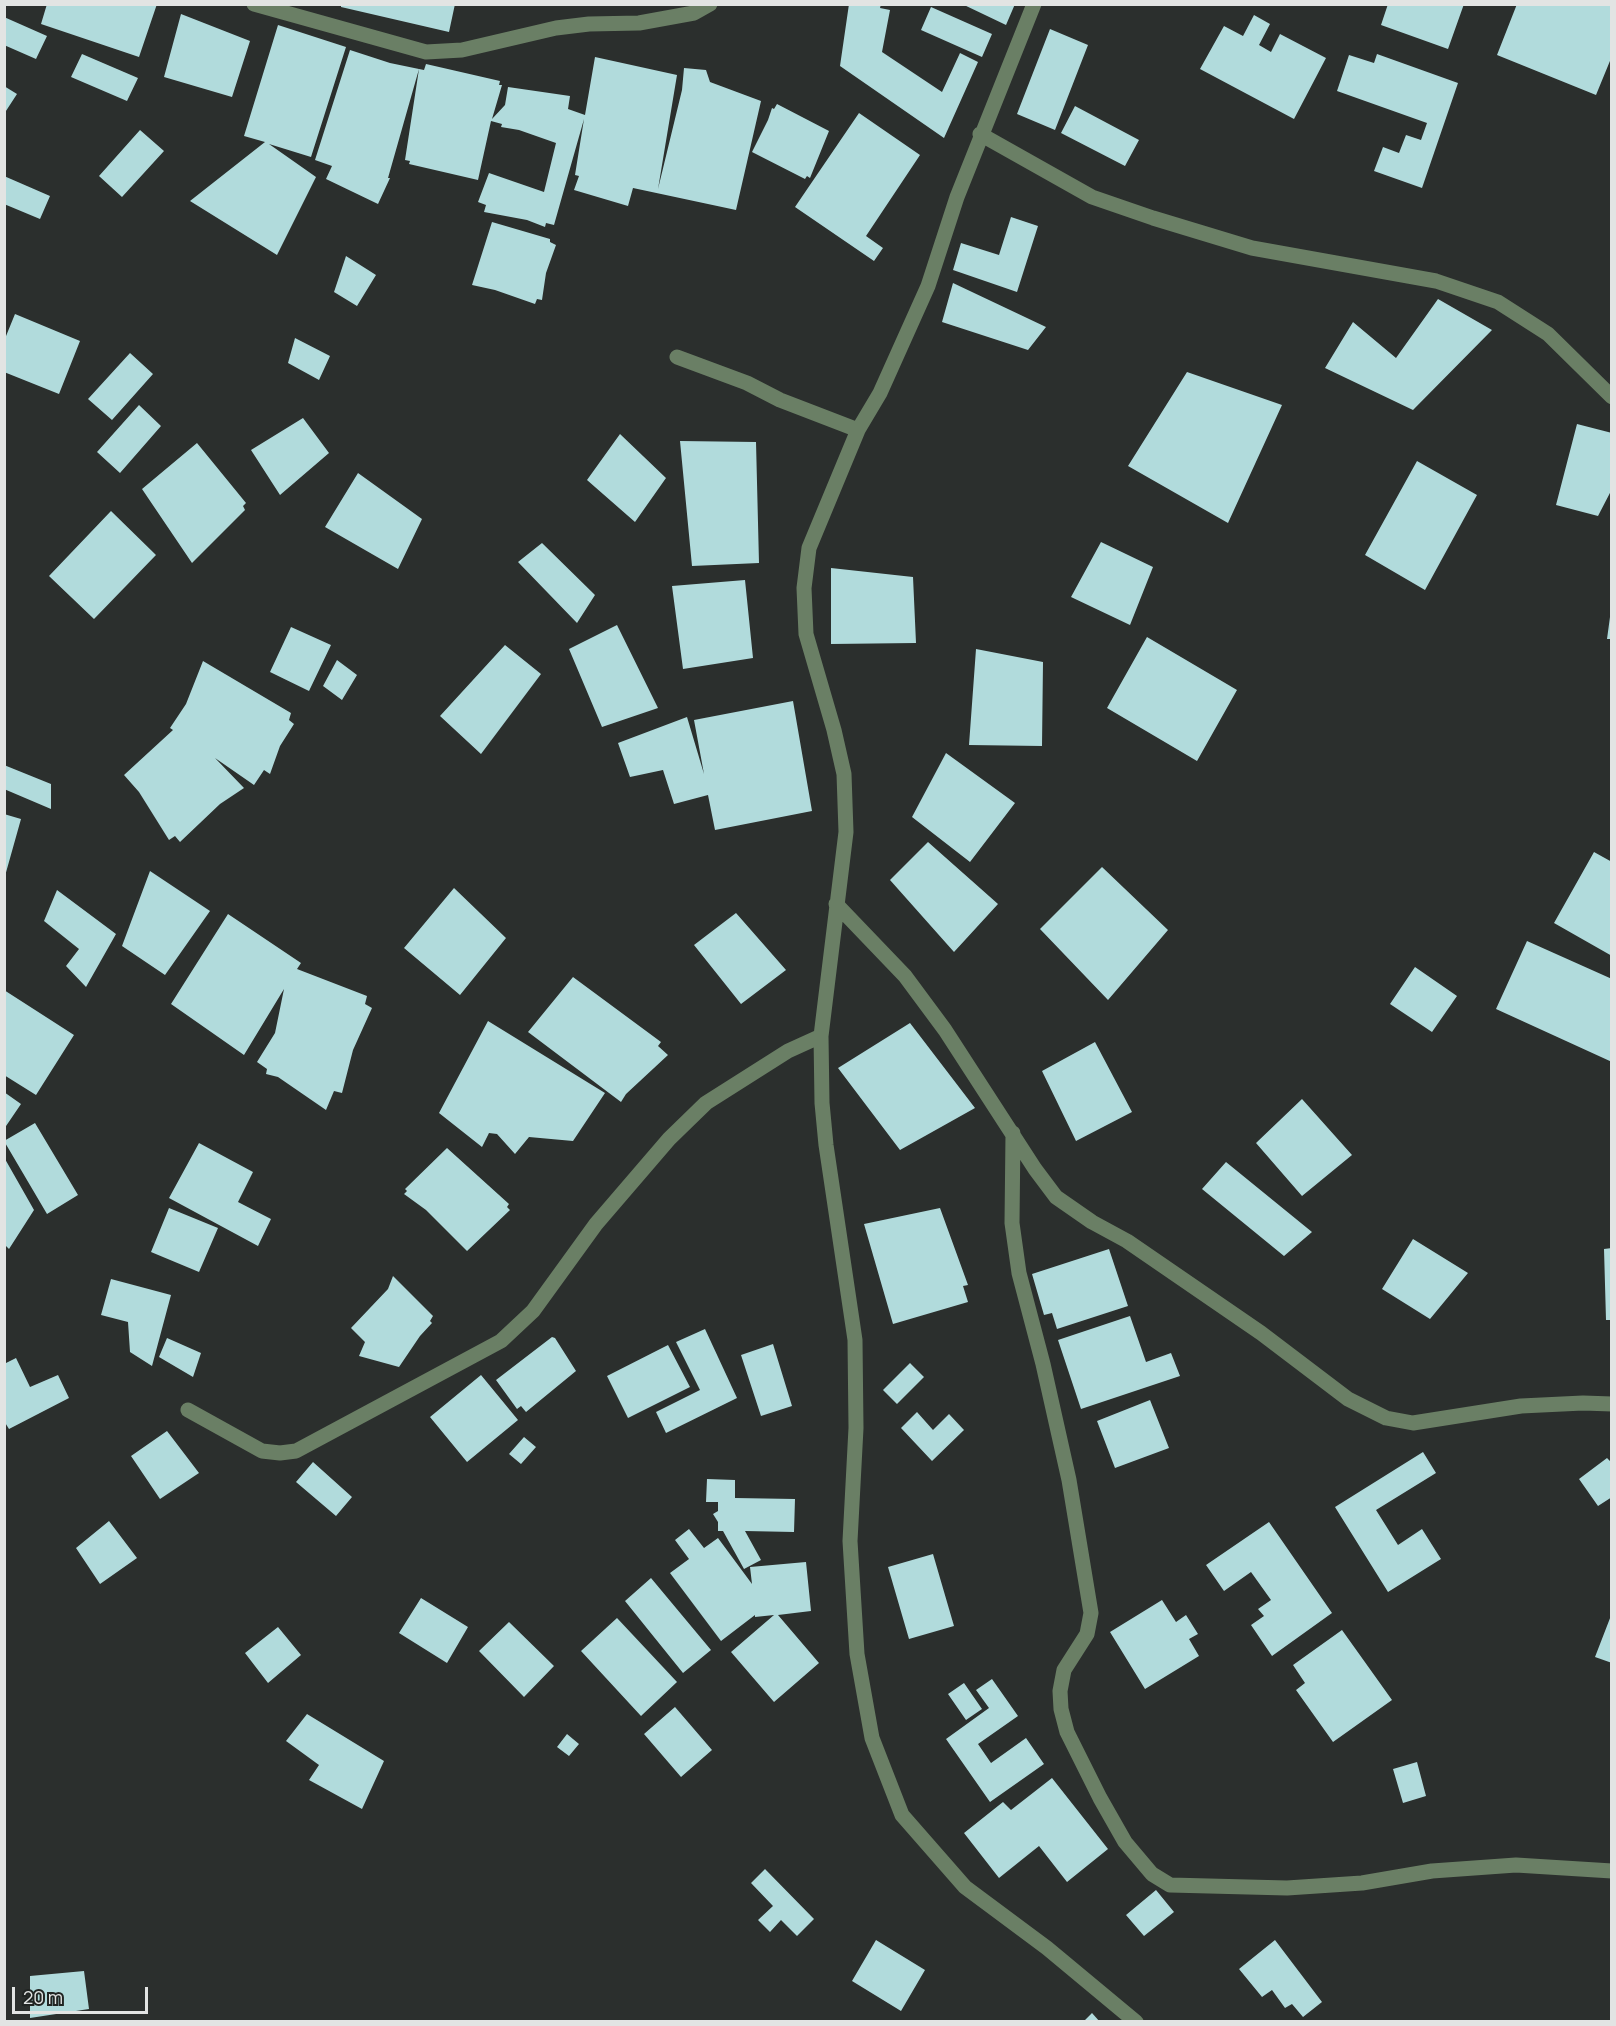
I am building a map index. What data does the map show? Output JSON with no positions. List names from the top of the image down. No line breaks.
{"scale_bar":"20 m"}
